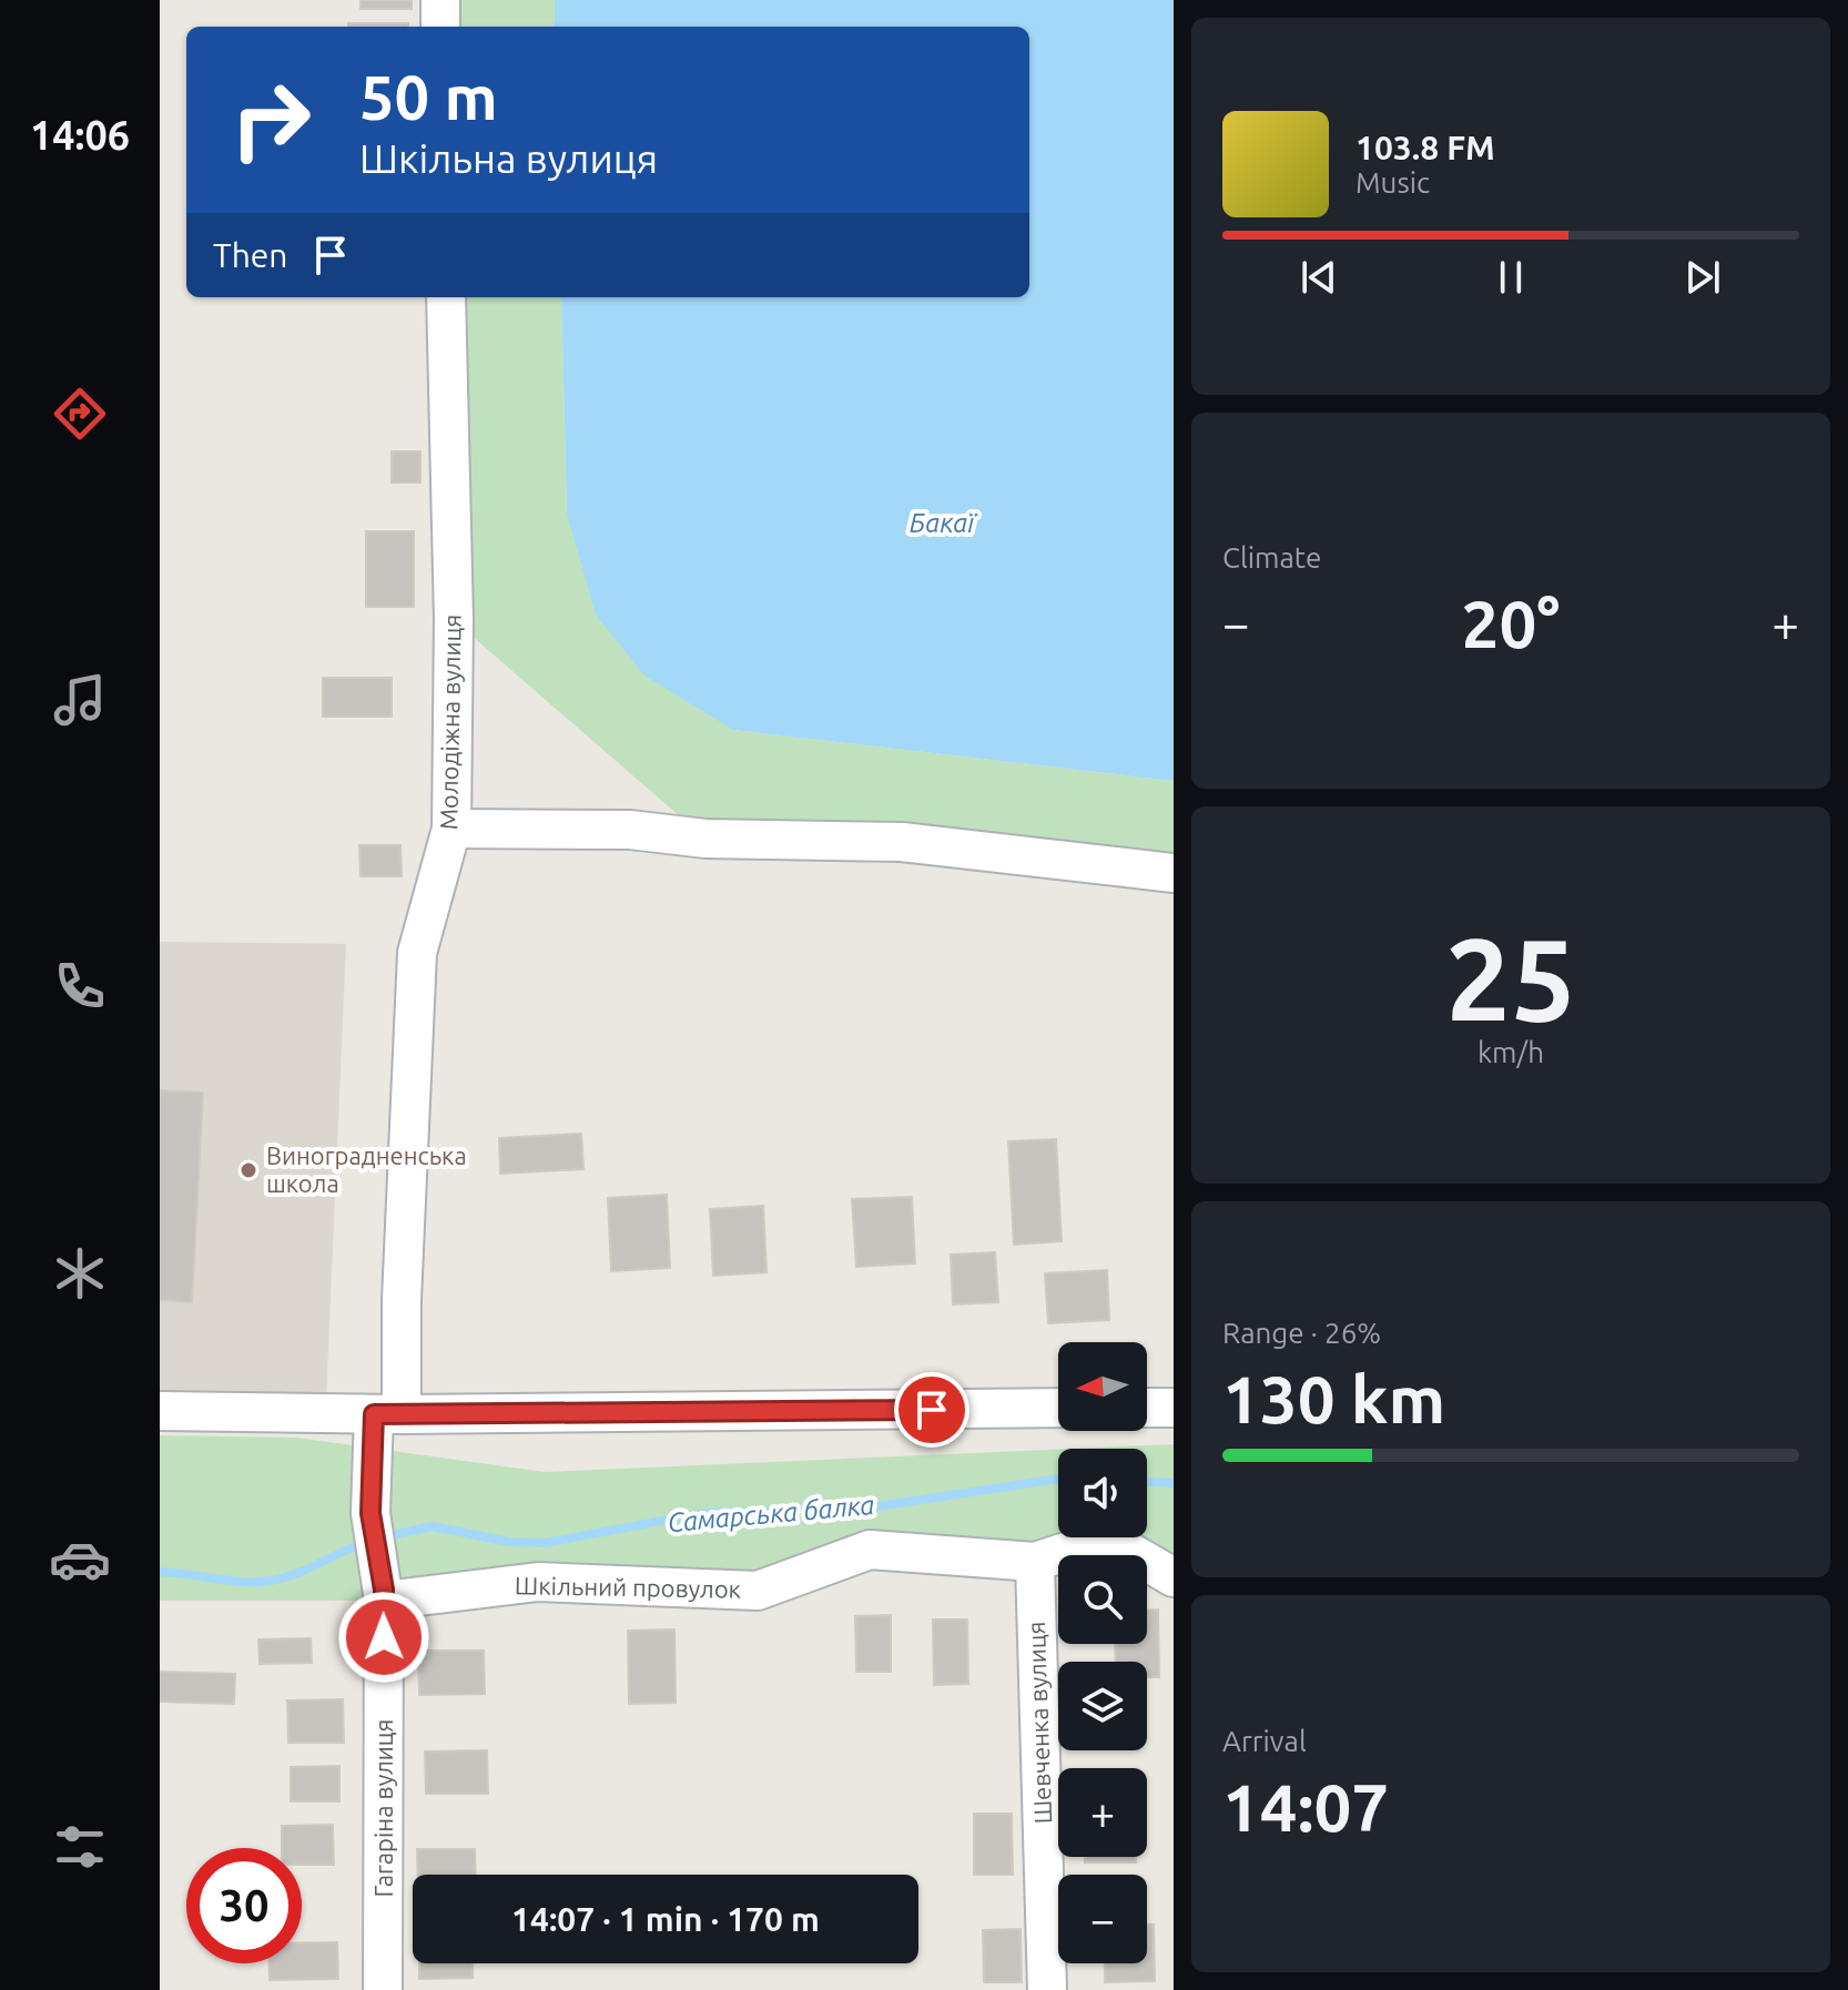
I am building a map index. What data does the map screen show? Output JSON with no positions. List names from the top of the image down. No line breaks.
{"streets":{"street":["Молодіжна вулиця","Шкільний провулок","Шевченка вулиця","Гагаріна вулиця"]},"crossings":[["Молодіжна вулиця","Гагаріна вулиця"],["Шкільний провулок","Шевченка вулиця"],["Шкільний провулок","Гагаріна вулиця"]],"water":["Бакаї","Самарська балка"],"places":["Виноградненська школа"],"north":"left","page":{"tabs":"14:06","turn":["50 m","Шкільна вулиця"],"song":["103.8 FM","Music"],"then":"Then","tile":["Climate",["25","km/h"],["Range · 26%","130 km"],["Arrival","14:07"]],"heat":["−","20°","+"],"map_buttons":["+","−"],"limit":"30","trip":"14:07 · 1 min · 170 m"}}
